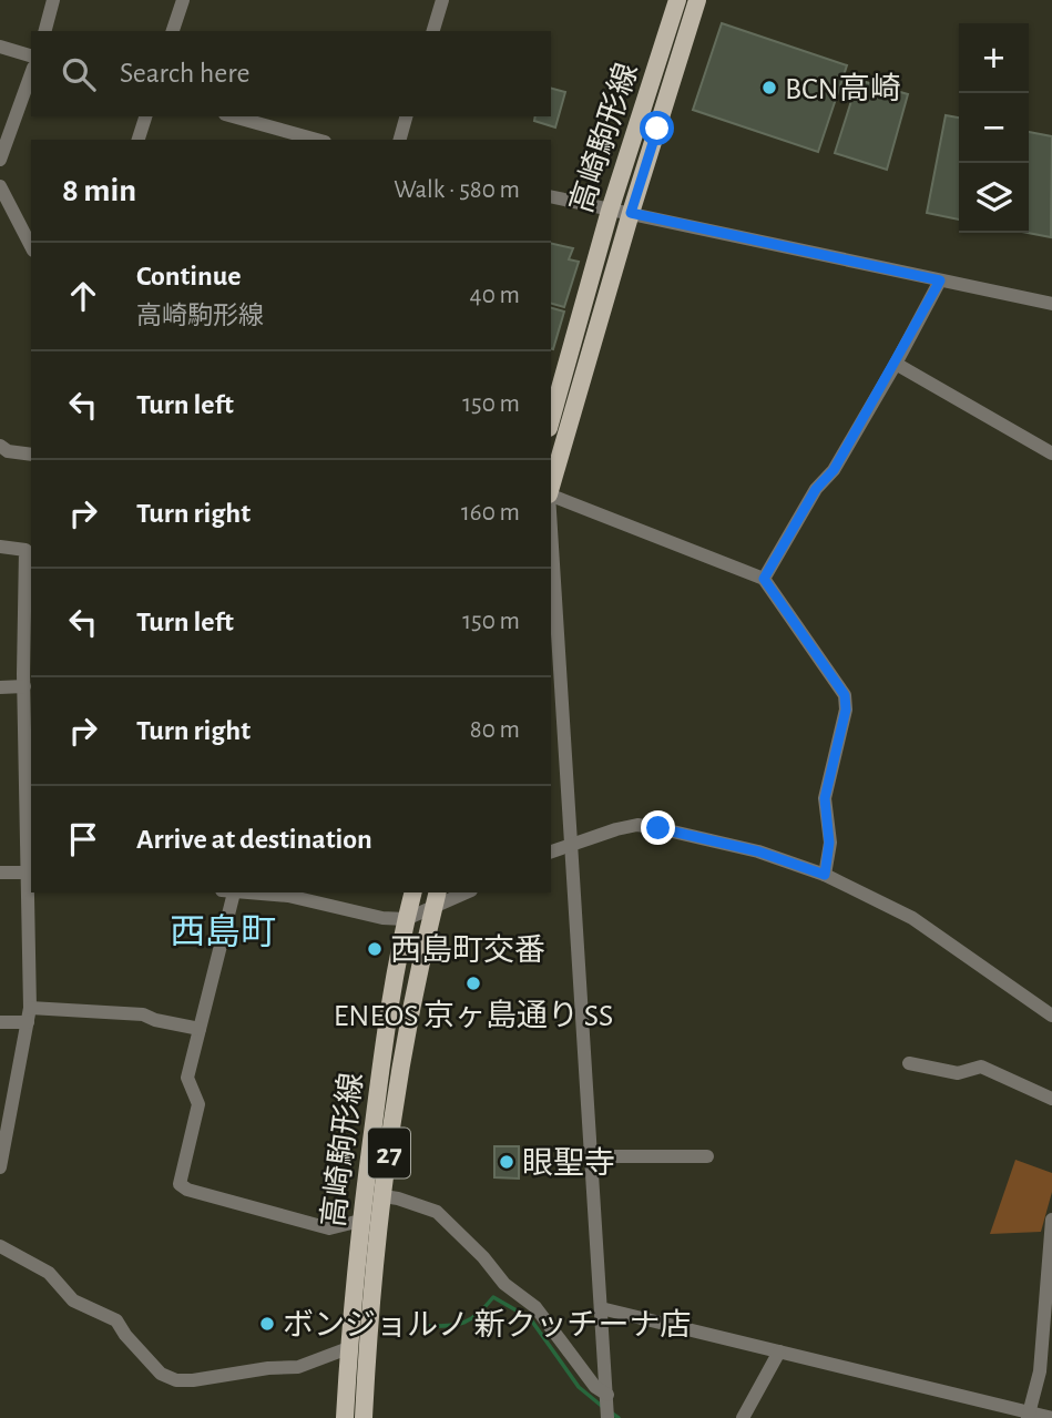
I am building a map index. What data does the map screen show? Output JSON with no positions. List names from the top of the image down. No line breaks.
{"streets":{"main road":["高崎駒形線","27"]},"districts":["西島町"],"places":["BCN高崎","西島町交番","ENEOS 京ヶ島通り SS","眼聖寺","ボンジョルノ 新クッチーナ店"],"page":{"map_buttons":["+","−"],"search":"Search here","heading":["8 min","Walk · 580 m"],"list":[["Continue","高崎駒形線","40 m"],["Turn left","150 m"],["Turn right","160 m"],["Turn left","150 m"],["Turn right","80 m"],"Arrive at destination"]}}
